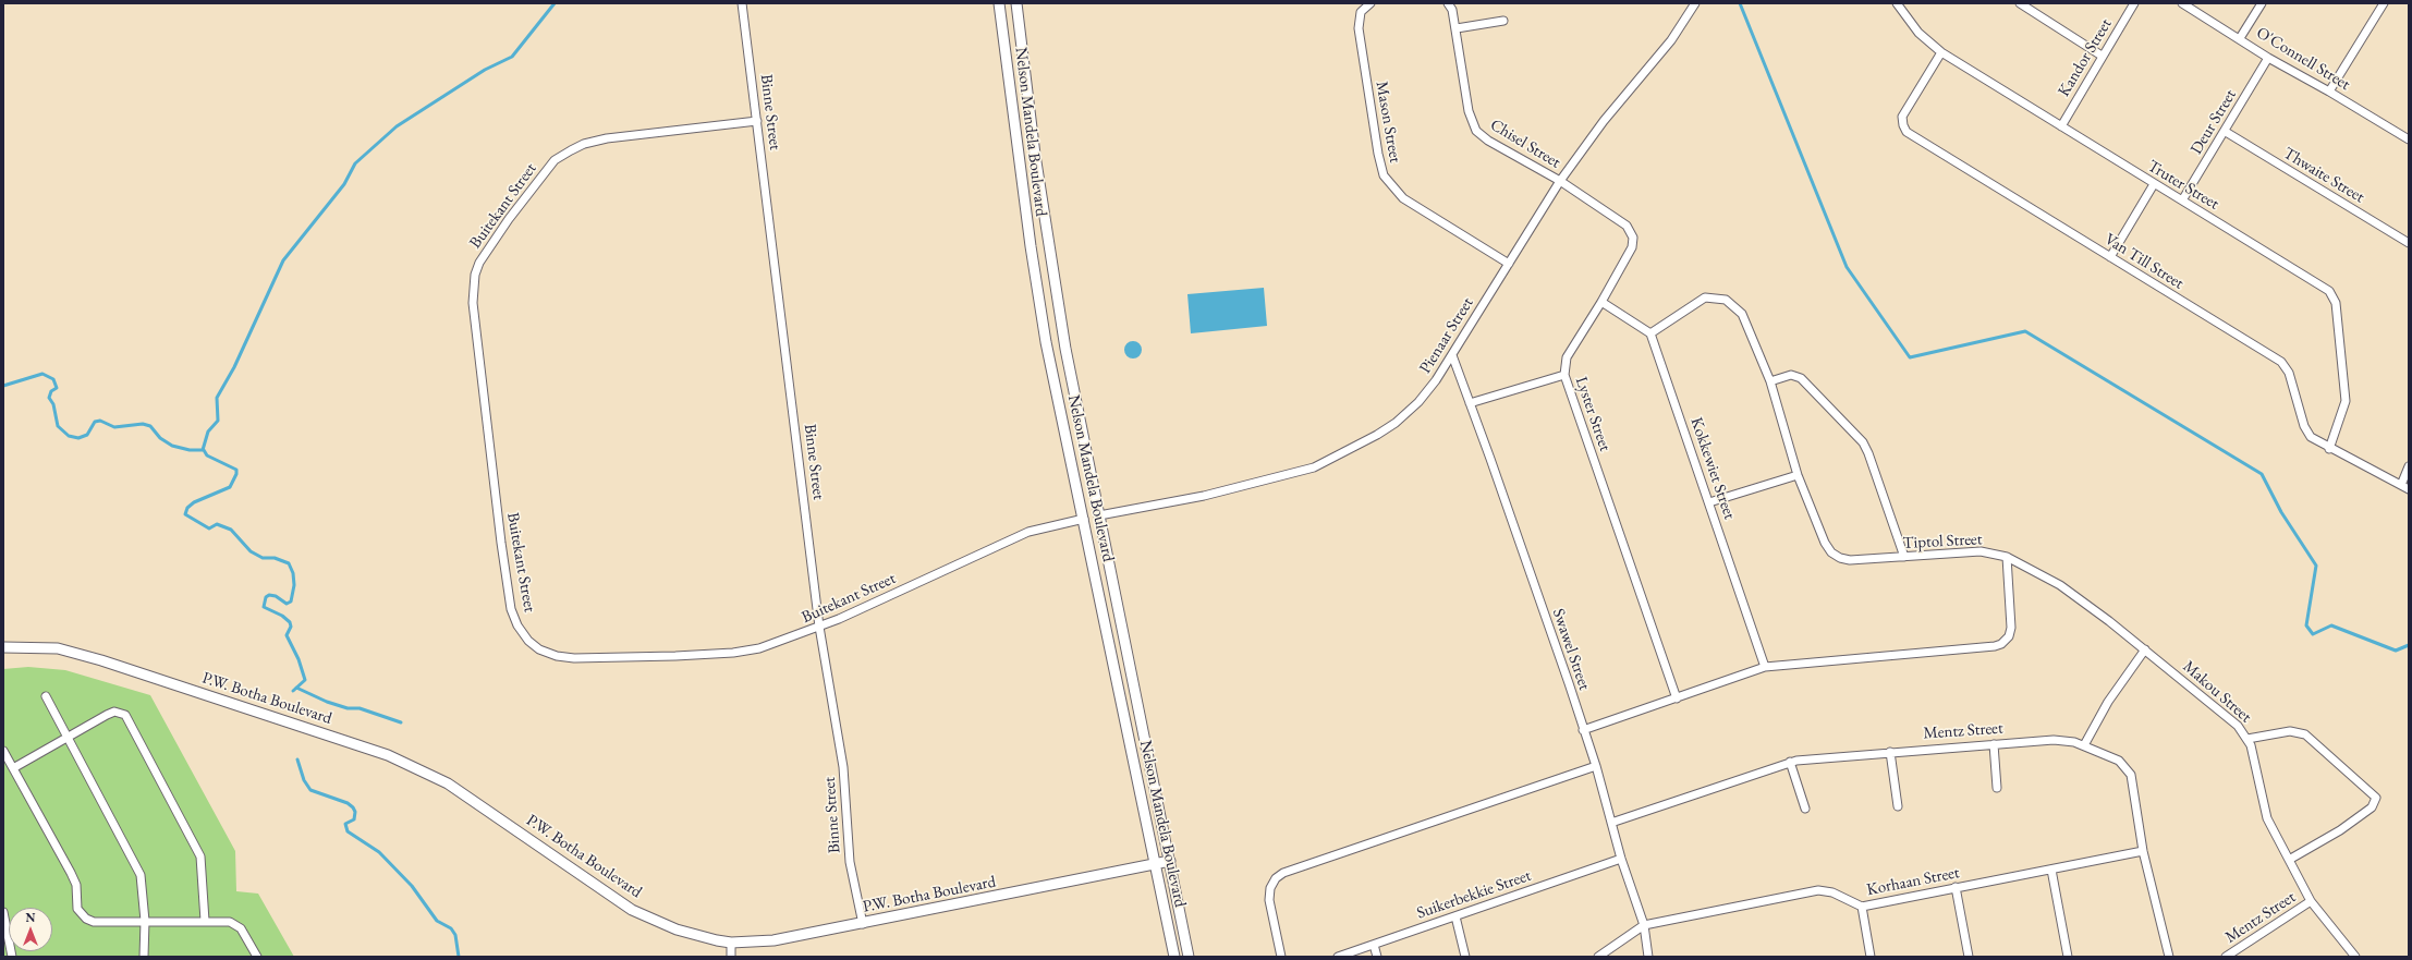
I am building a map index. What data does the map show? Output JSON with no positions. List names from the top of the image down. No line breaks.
{"streets":{"street":["Kandor Street","O'Connell Street","Binne Street","Mason Street","Deur Street","Nelson Mandela Boulevard","Chisel Street","Thwaite Street","Truter Street","Buitekant Street","Van Till Street","Pienaar Street","Lyster Street","Kokkewiet Street","Tiptol Street","Swawel Street","Makou Street","P.W. Botha Boulevard","Mentz Street","Korhaan Street","Suikerbekkie Street"]},"crossings":[["Kandor Street","Truter Street"],["O'Connell Street","Deur Street"],["Binne Street","Buitekant Street"],["Binne Street","P.W. Botha Boulevard"],["Mason Street","Pienaar Street"],["Deur Street","Thwaite Street"],["Deur Street","Truter Street"],["Nelson Mandela Boulevard","Buitekant Street"],["Nelson Mandela Boulevard","Pienaar Street"],["Nelson Mandela Boulevard","P.W. Botha Boulevard"],["Chisel Street","Pienaar Street"],["Chisel Street","Lyster Street"],["Truter Street","Van Till Street"],["Pienaar Street","Lyster Street"],["Pienaar Street","Swawel Street"],["Kokkewiet Street","Tiptol Street"],["Tiptol Street","Makou Street"],["Swawel Street","Mentz Street"],["Swawel Street","Korhaan Street"],["Swawel Street","Suikerbekkie Street"],["Makou Street","Mentz Street"],["Mentz Street","Korhaan Street"]],"north":"top"}
